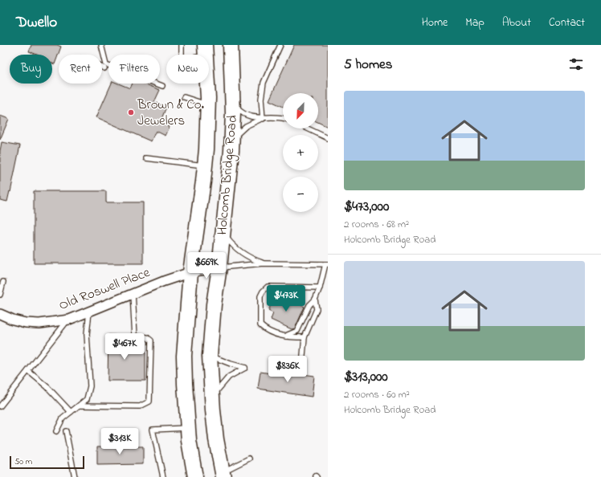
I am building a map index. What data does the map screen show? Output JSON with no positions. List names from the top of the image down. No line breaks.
{"streets":{"main road":["Holcomb Bridge Road"],"street":["Old Roswell Place"]},"crossings":[["Holcomb Bridge Road","Old Roswell Place"]],"places":["Brown & Co. Jewelers"],"scale_bar":"50 m","north":"bottom left","page":{"header":"Dwello","nav":["Home","Map","About","Contact"],"heading":"5 homes","chip":["Buy","Rent","Filters","New"],"list":[{"name":"$473,000","note":"2 rooms · 68 m² · Holcomb Bridge Road"},{"name":"$313,000","note":"2 rooms · 60 m² · Holcomb Bridge Road"}],"map_buttons":["+","−"],"price":["$669K","$473K","$467K","$836K","$313K"],"scale":"50 m"}}
